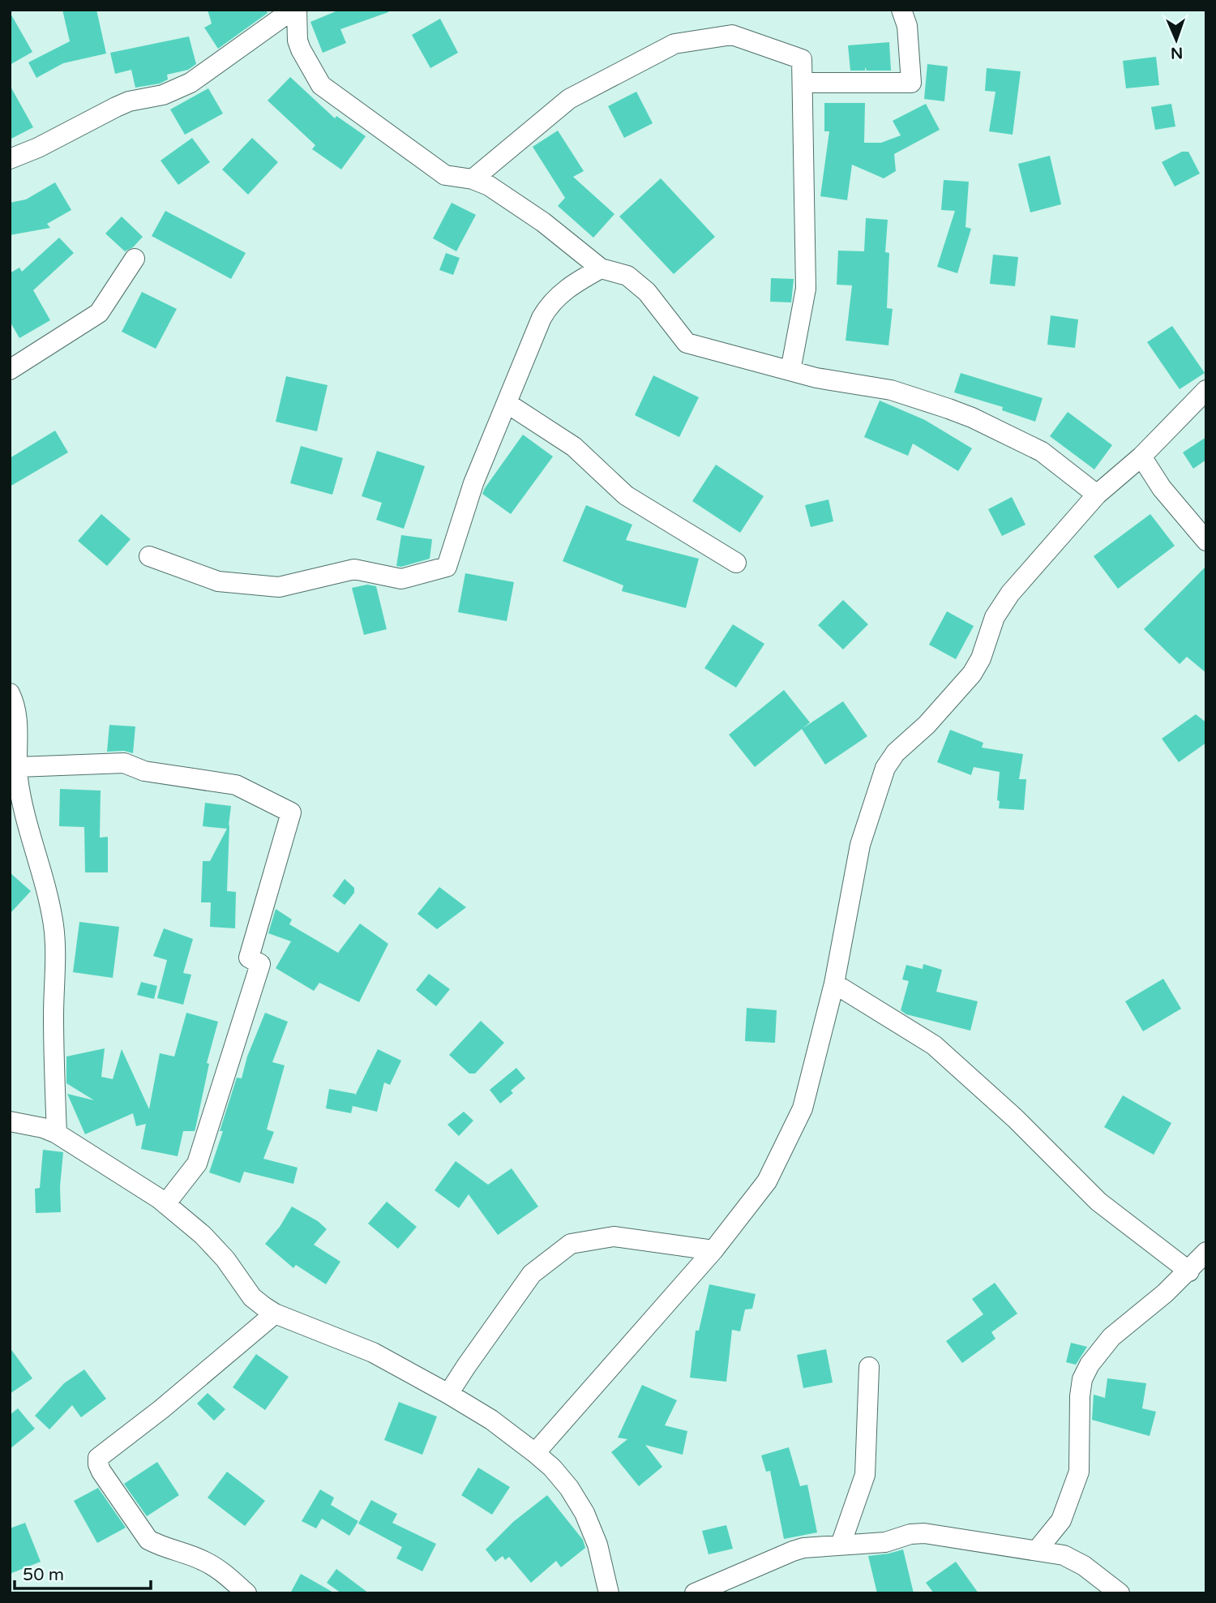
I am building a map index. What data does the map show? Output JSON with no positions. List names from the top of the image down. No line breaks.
{"scale_bar":"50 m","north":"bottom"}
